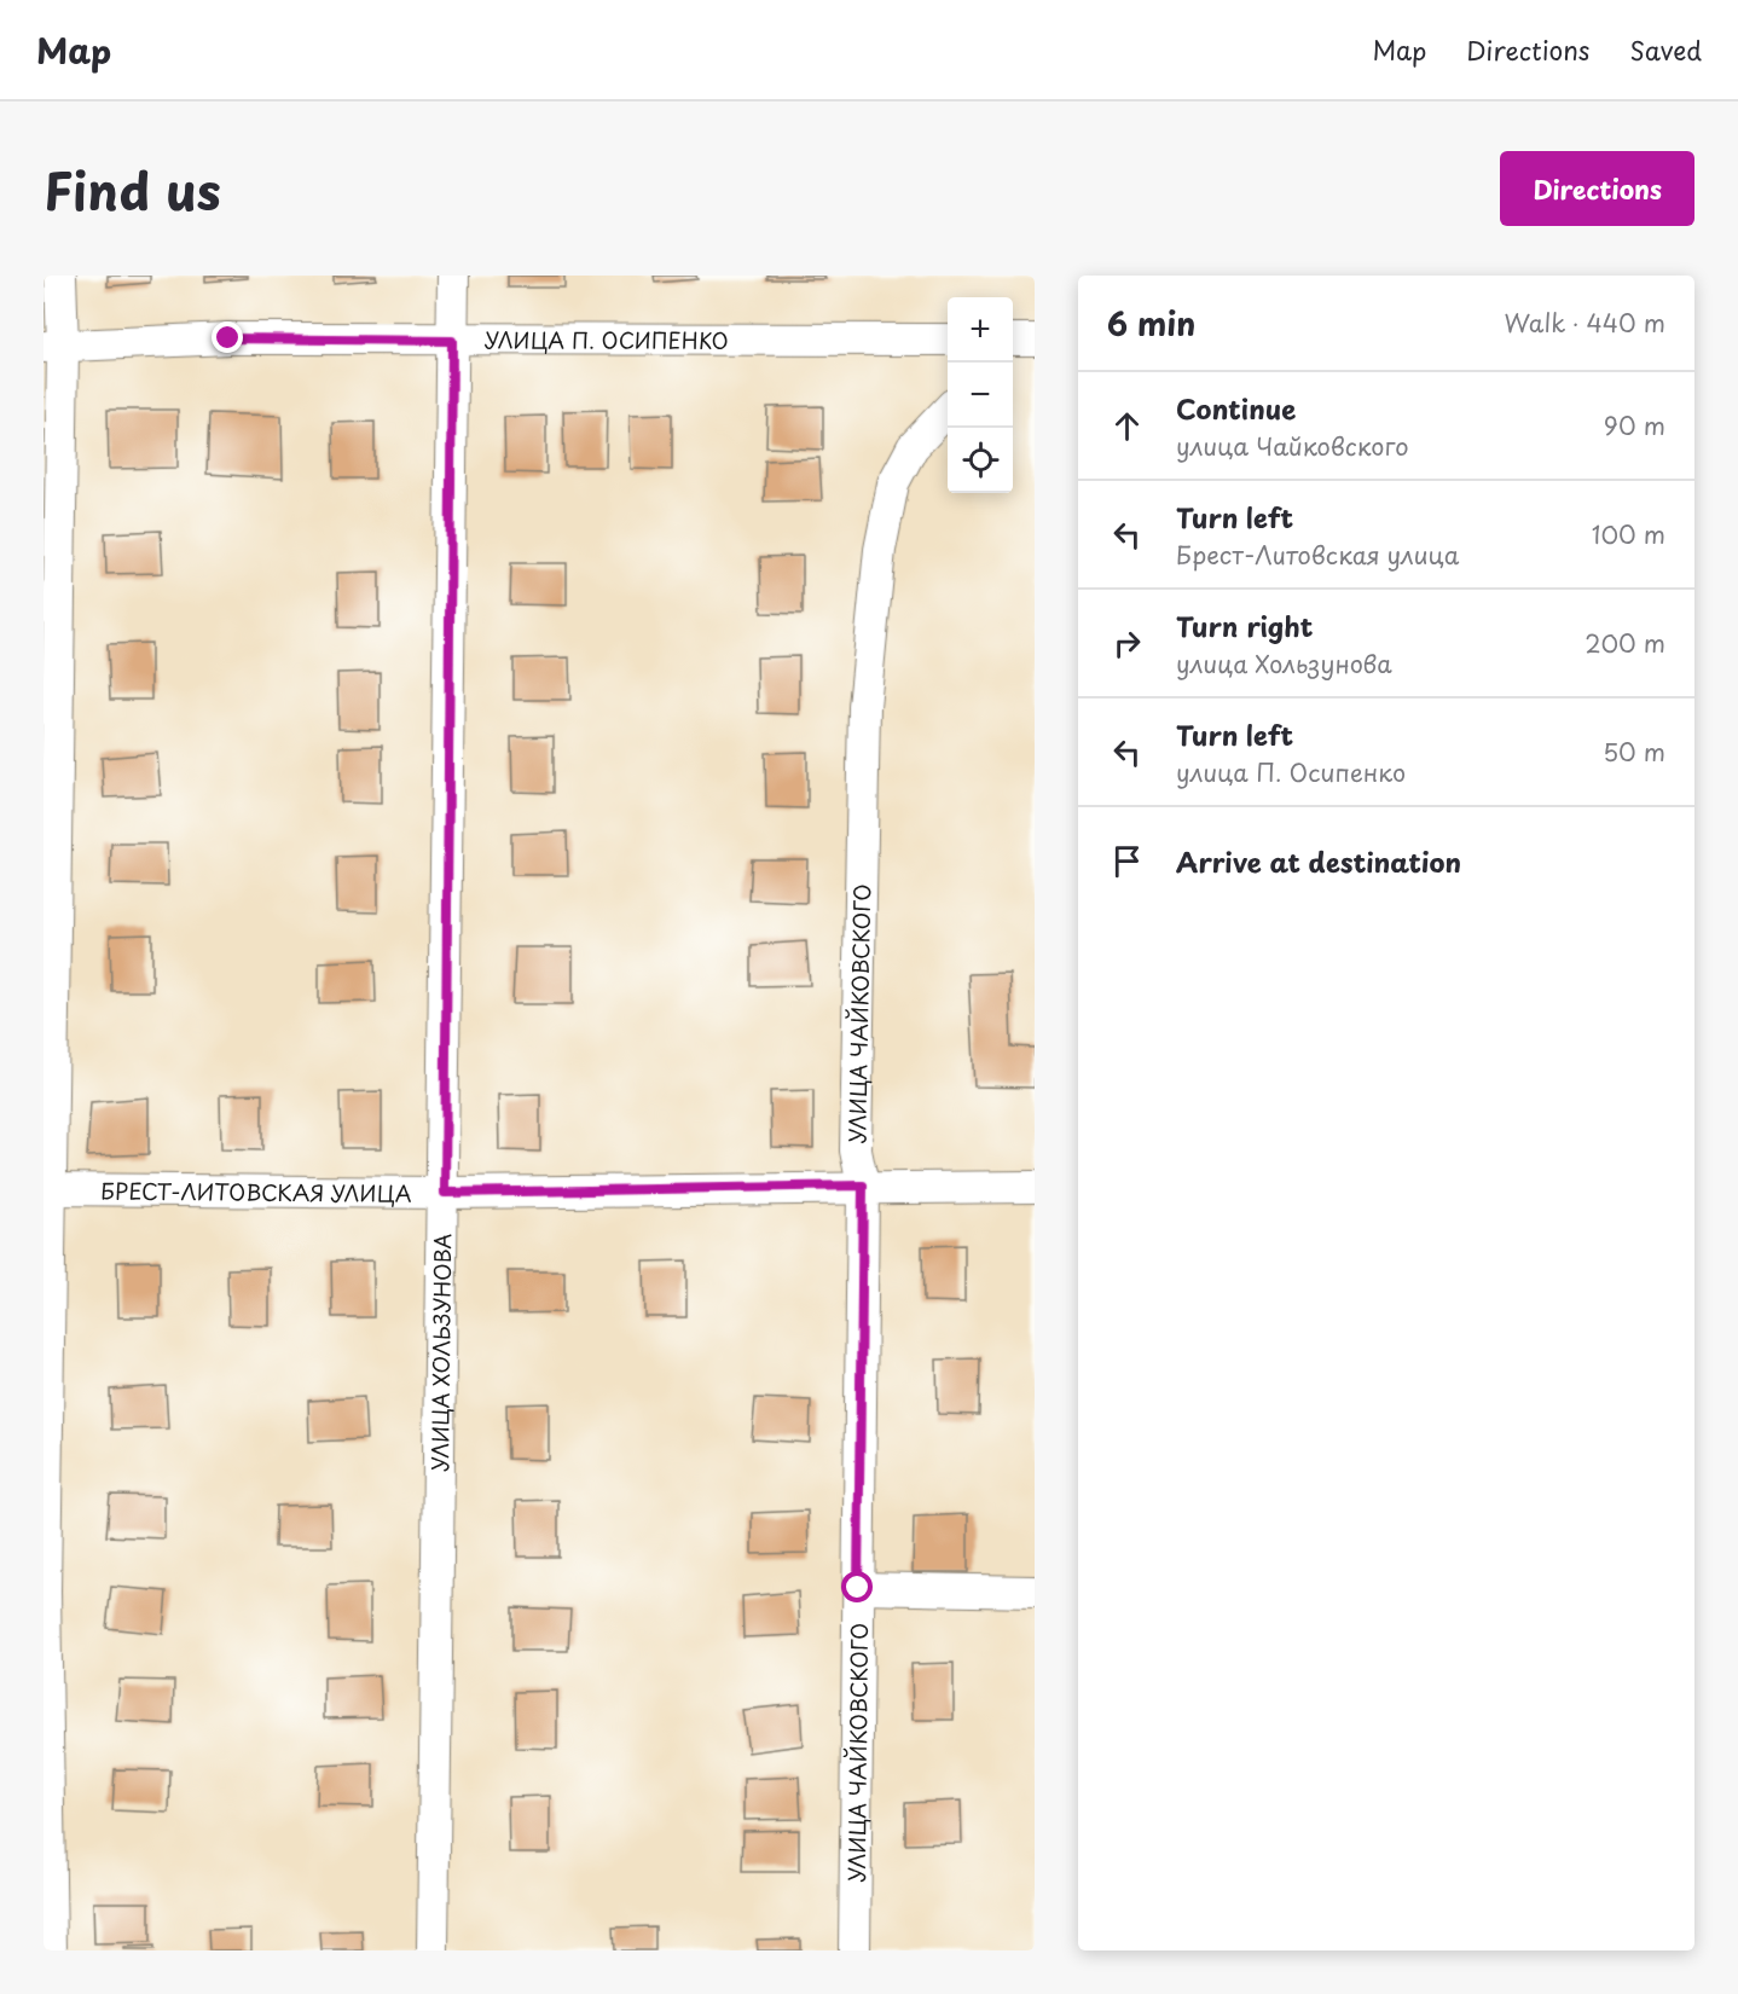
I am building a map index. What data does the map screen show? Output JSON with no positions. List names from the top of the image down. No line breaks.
{"streets":{"street":["УЛИЦА П. ОСИПЕНКО","УЛИЦА ЧАЙКОВСКОГО","БРЕСТ-ЛИТОВСКАЯ УЛИЦА","УЛИЦА ХОЛЬЗУНОВА"]},"crossings":[["УЛИЦА П. ОСИПЕНКО","УЛИЦА ХОЛЬЗУНОВА"],["УЛИЦА ЧАЙКОВСКОГО","БРЕСТ-ЛИТОВСКАЯ УЛИЦА"],["БРЕСТ-ЛИТОВСКАЯ УЛИЦА","УЛИЦА ХОЛЬЗУНОВА"]],"page":{"header":"Map","nav":["Map","Directions","Saved"],"title":"Find us","buttons":"Directions","heading":["6 min","Walk · 440 m"],"map_buttons":["+","−"],"list":[["Continue","улица Чайковского","90 m"],["Turn left","Брест-Литовская улица","100 m"],["Turn right","улица Хользунова","200 m"],["Turn left","улица П. Осипенко","50 m"],"Arrive at destination"]}}
